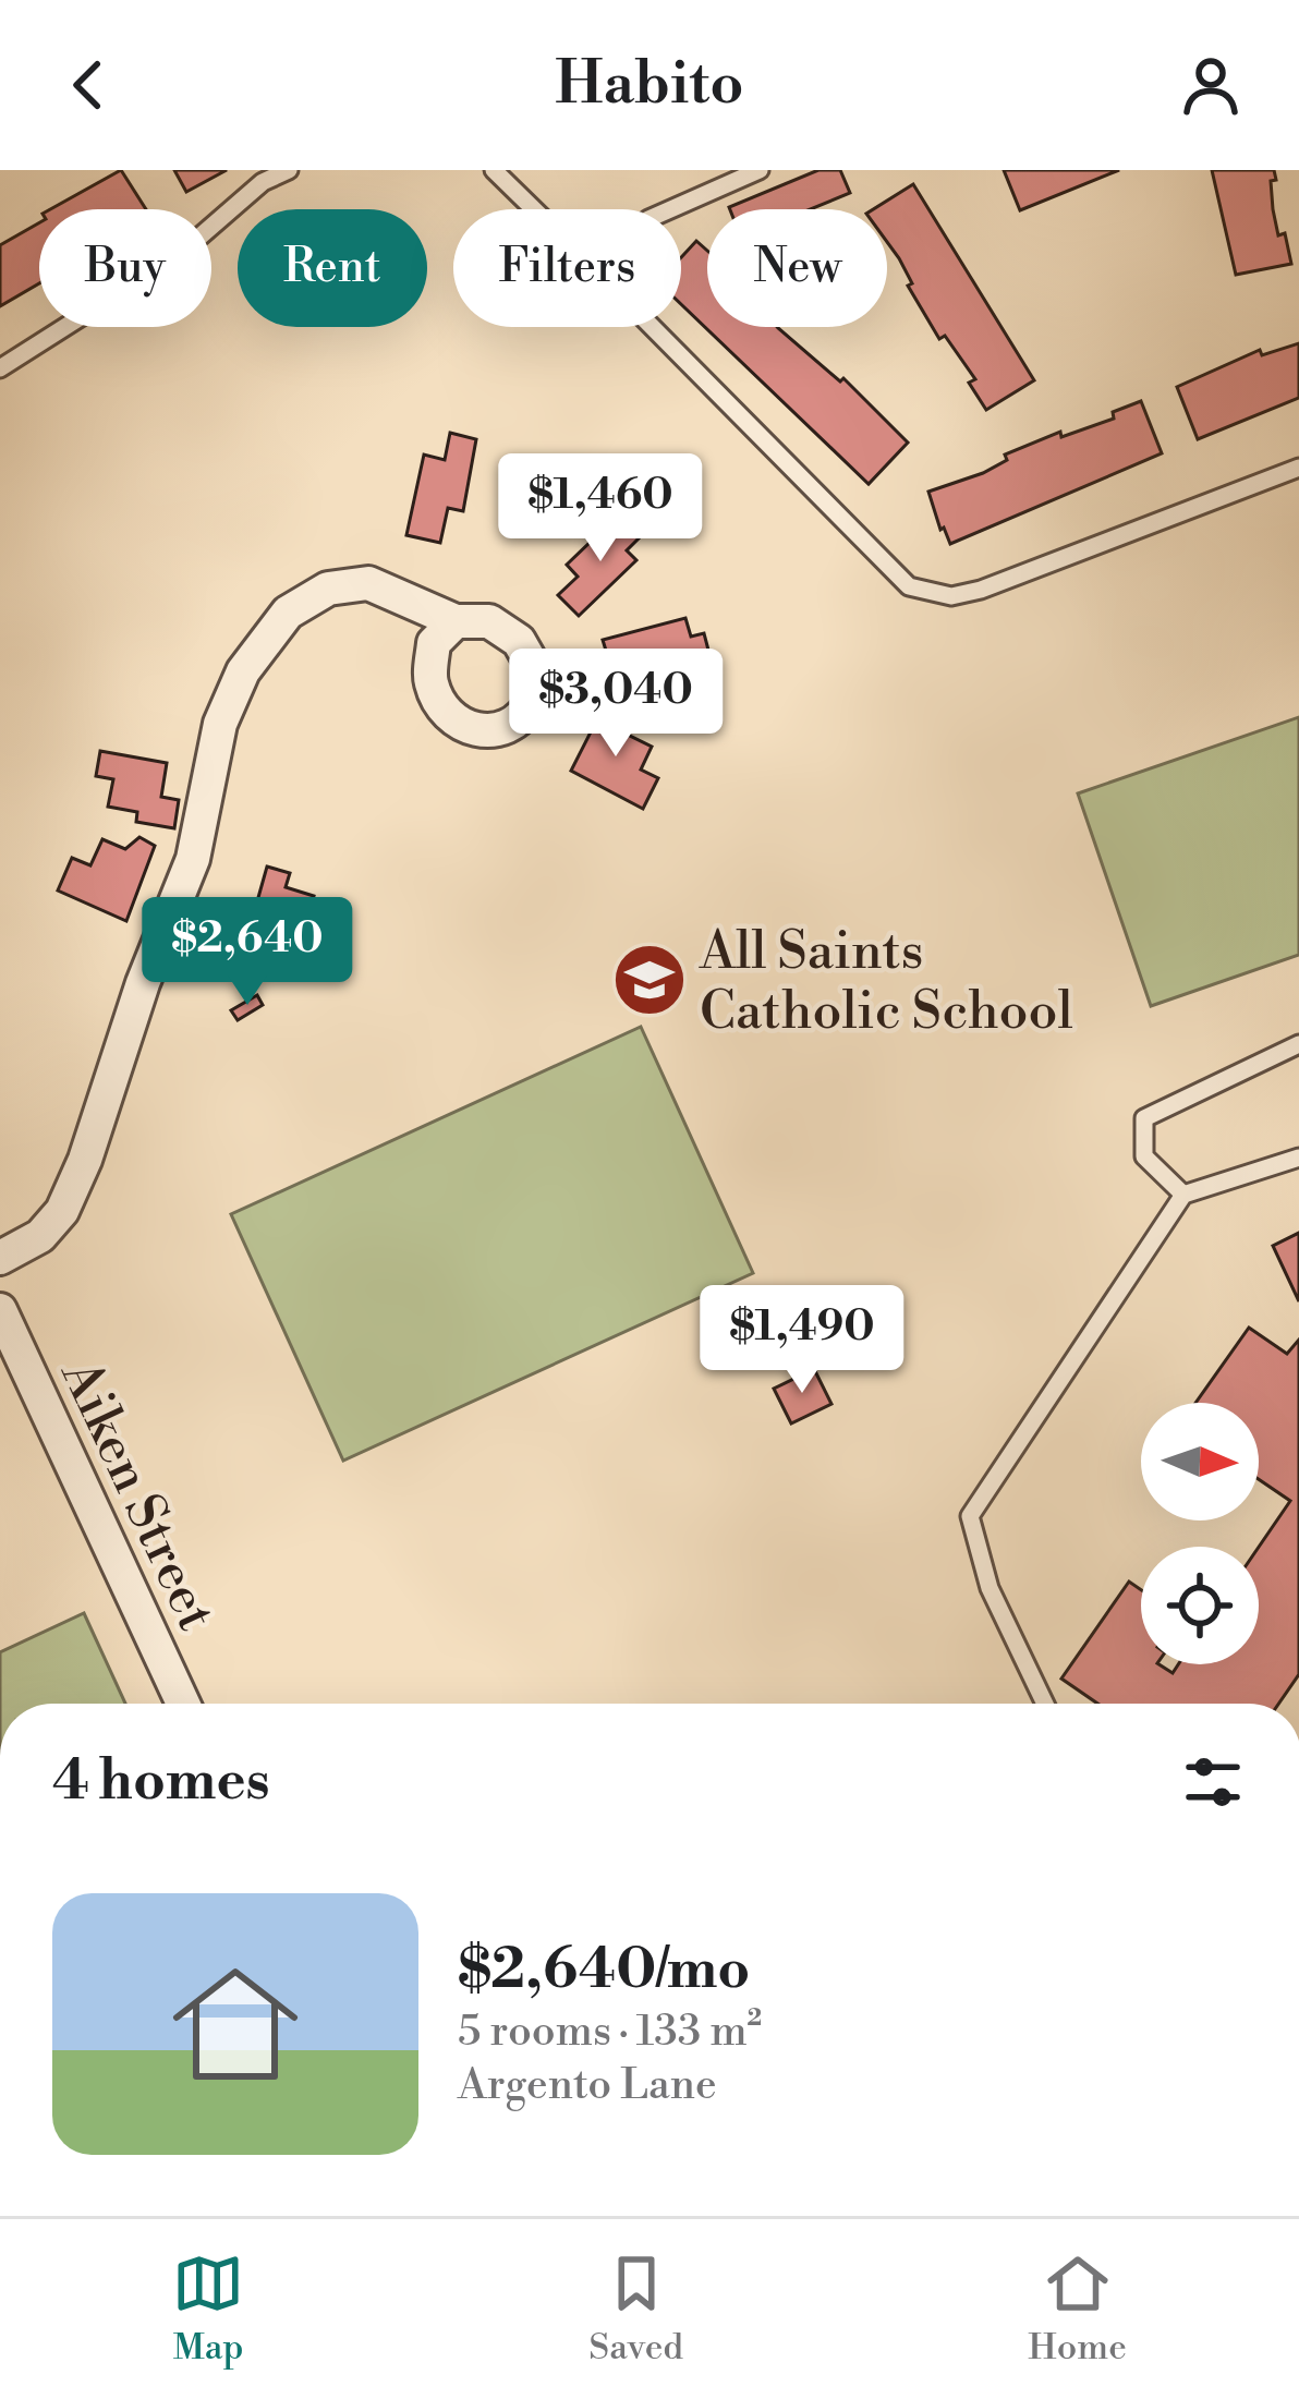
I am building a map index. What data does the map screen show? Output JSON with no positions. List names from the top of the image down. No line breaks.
{"streets":{"street":["Aiken Street"]},"places":{"school or university":["All Saints Catholic School"]},"north":"right","page":{"header":"Habito","chip":["Buy","Rent","Filters","New"],"price":["$1,460","$3,040","$2,640","$1,490"],"heading":"4 homes","list":[{"name":"$2,640/mo","note":"5 rooms · 133 m² · Argento Lane"}],"tabs":["Map","Saved","Home"]}}
